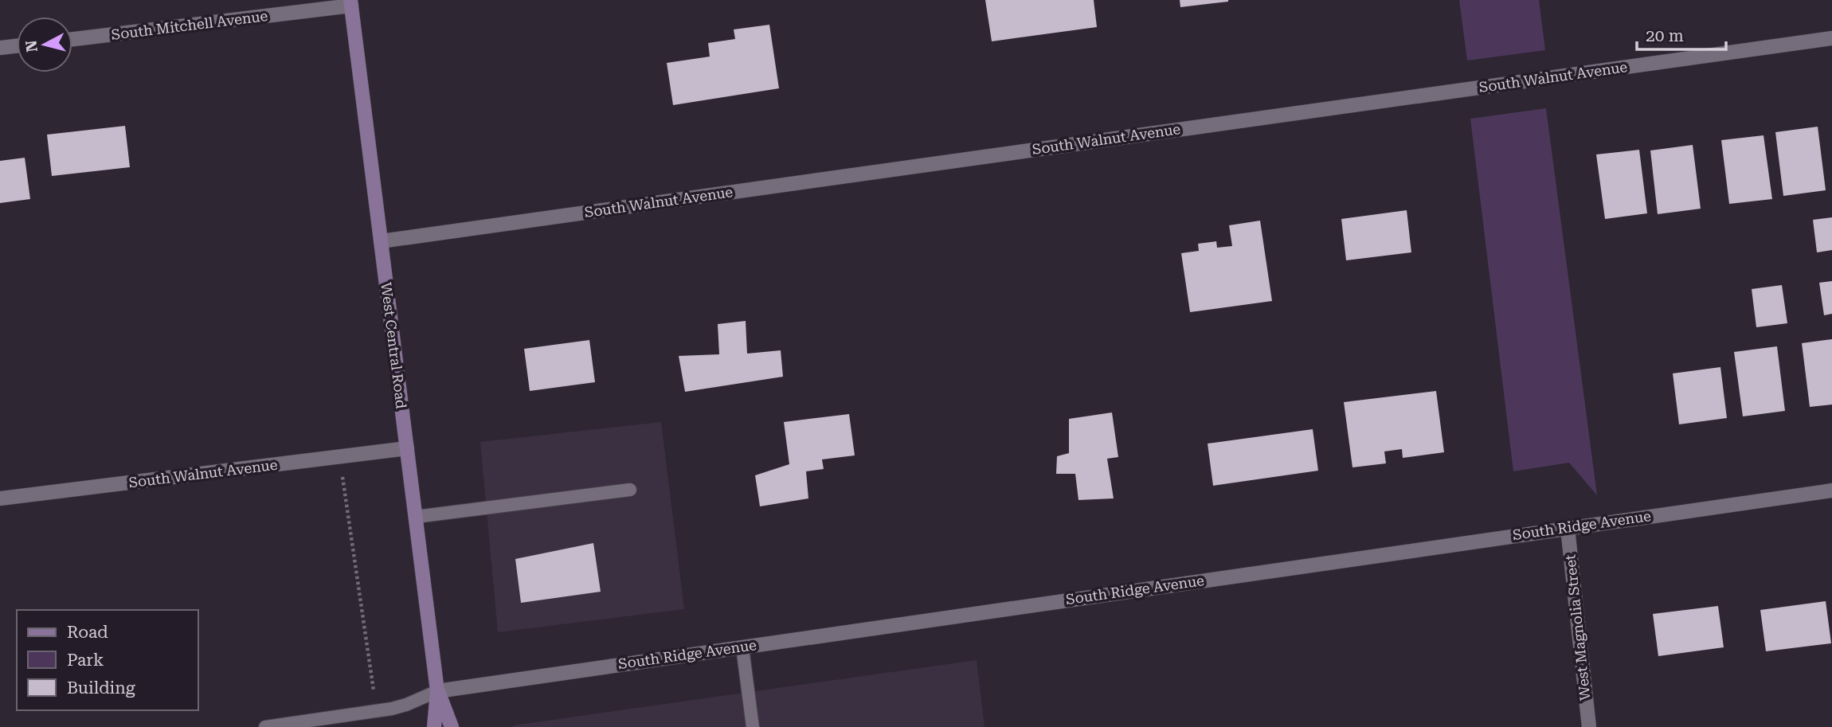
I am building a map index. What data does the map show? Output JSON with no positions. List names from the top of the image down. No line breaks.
{"streets":{"main road":["West Central Road"],"street":["South Mitchell Avenue","South Walnut Avenue","South Ridge Avenue","West Magnolia Street"]},"crossings":[["South Mitchell Avenue","West Central Road"],["South Walnut Avenue","West Central Road"],["West Central Road","South Ridge Avenue"],["South Ridge Avenue","West Magnolia Street"]],"legend":["Road","Park","Building"],"scale_bar":"20 m","north":"left"}
